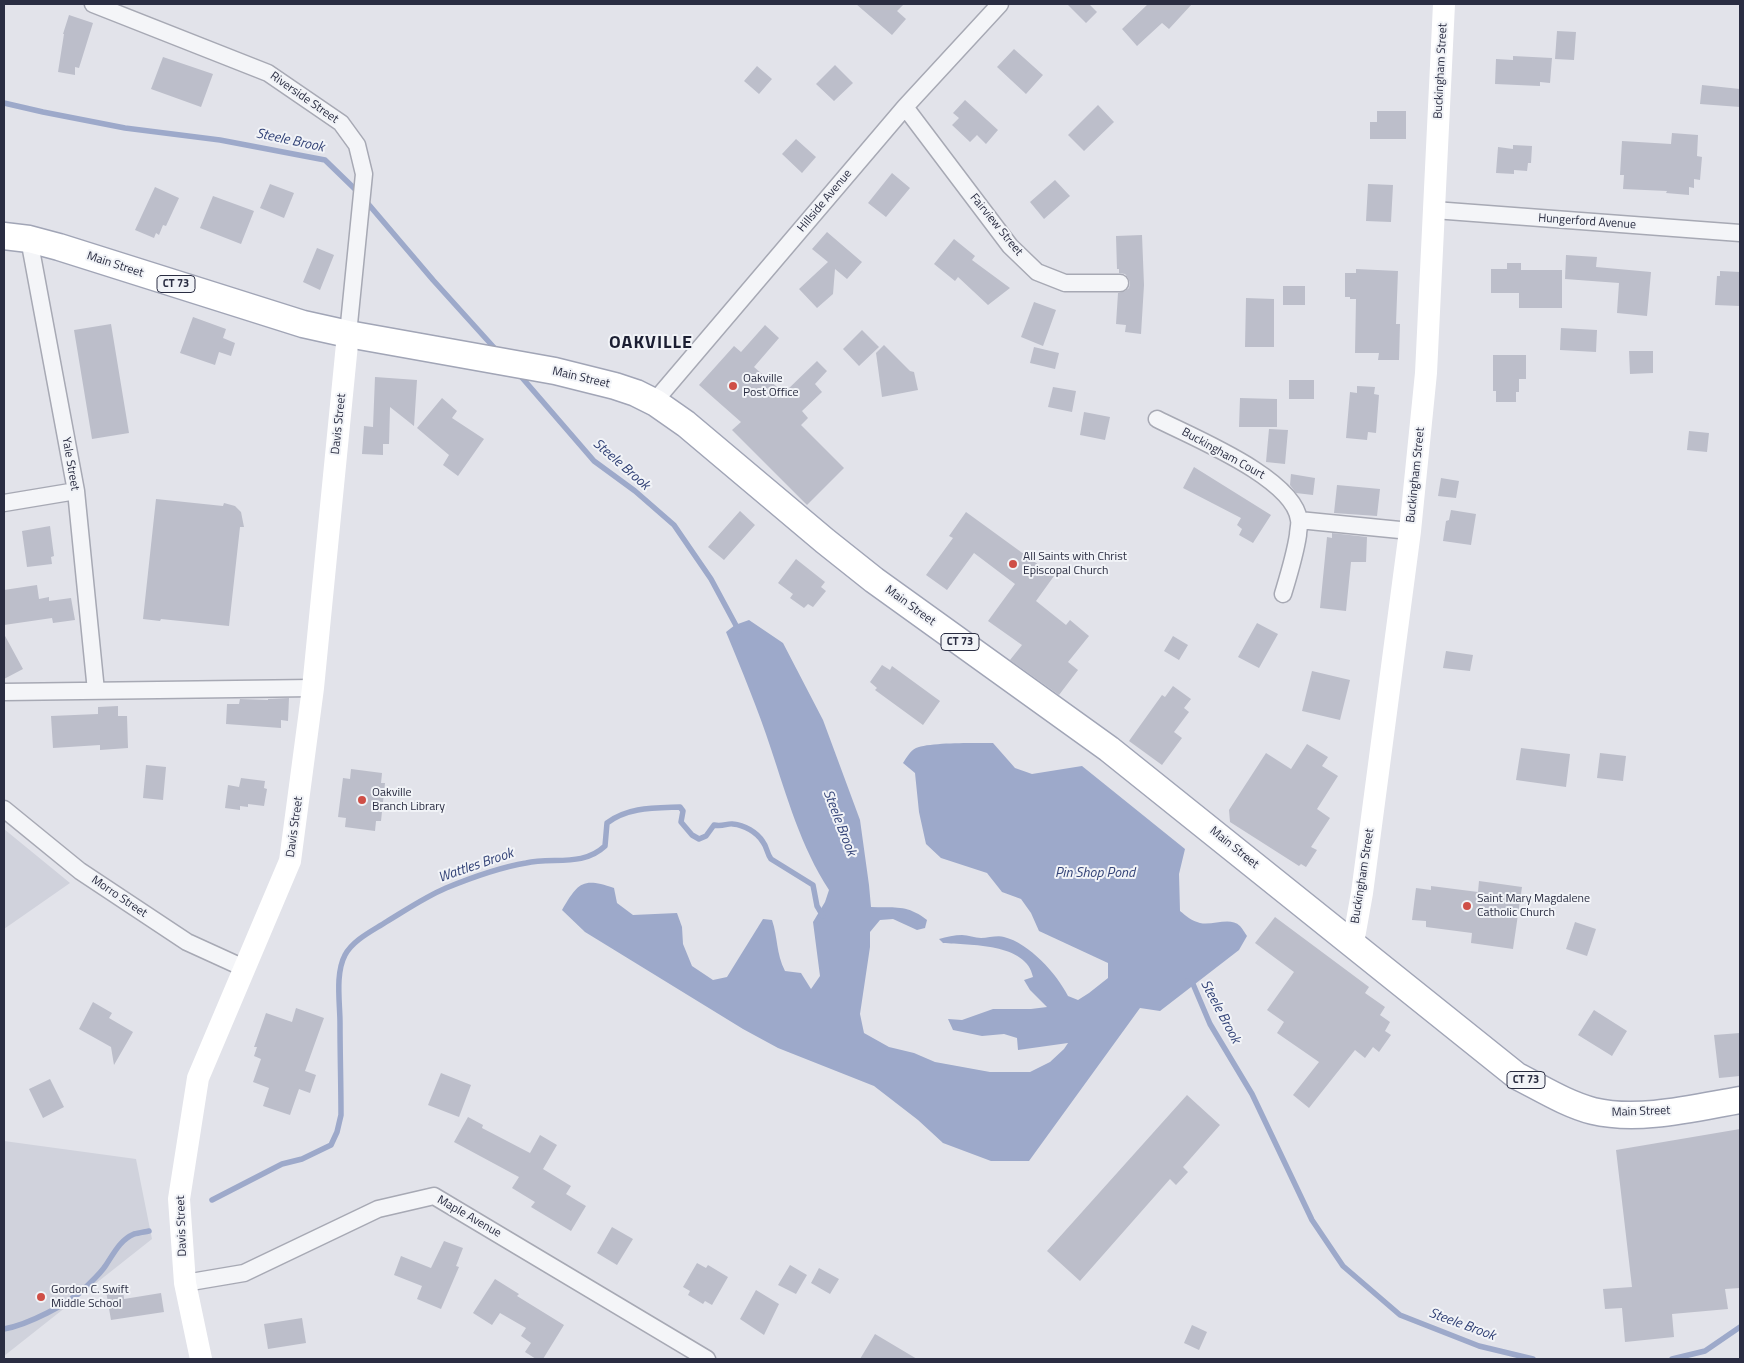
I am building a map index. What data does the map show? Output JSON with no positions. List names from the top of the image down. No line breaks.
{"streets":{"main road":["Buckingham Street","Main Street","CT 73","Davis Street"],"street":["Riverside Street","Hillside Avenue","Hungerford Avenue","Fairview Street","Buckingham Court","Yale Street","Morro Street","Maple Avenue"]},"crossings":[["Buckingham Street","Hungerford Avenue"],["Buckingham Street","Main Street"],["Riverside Street","Main Street"],["Riverside Street","Davis Street"],["Hillside Avenue","Fairview Street"],["Hillside Avenue","Main Street"],["Main Street","Davis Street"],["Main Street","Yale Street"],["Davis Street","Morro Street"],["Davis Street","Maple Avenue"]],"districts":["OAKVILLE"],"water":["Steele Brook","Wattles Brook","Pin Shop Pond"],"places":["Oakville Post Office","All Saints with Christ Episcopal Church","Oakville Branch Library","Saint Mary Magdalene Catholic Church","Gordon C. Swift Middle School"]}
